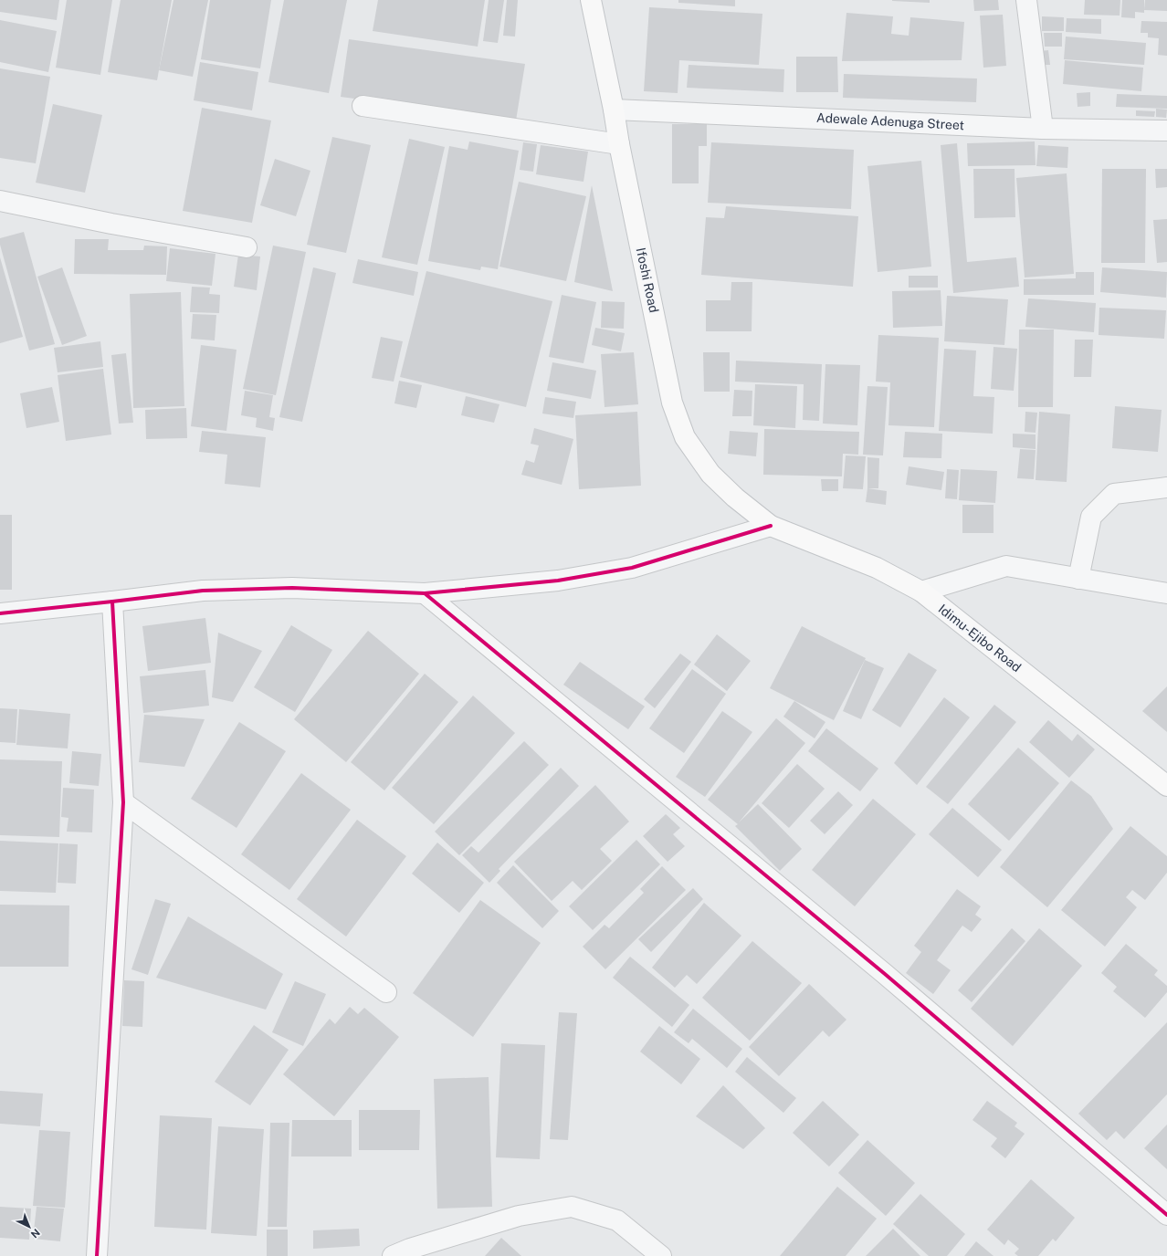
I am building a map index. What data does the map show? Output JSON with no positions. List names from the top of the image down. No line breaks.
{"streets":{"main road":["Ifoshi Road","Idimu-Ejibo Road"],"street":["Adewale Adenuga Street"]},"crossings":[["Adewale Adenuga Street","Ifoshi Road"],["Ifoshi Road","Idimu-Ejibo Road"]],"north":"bottom right"}
